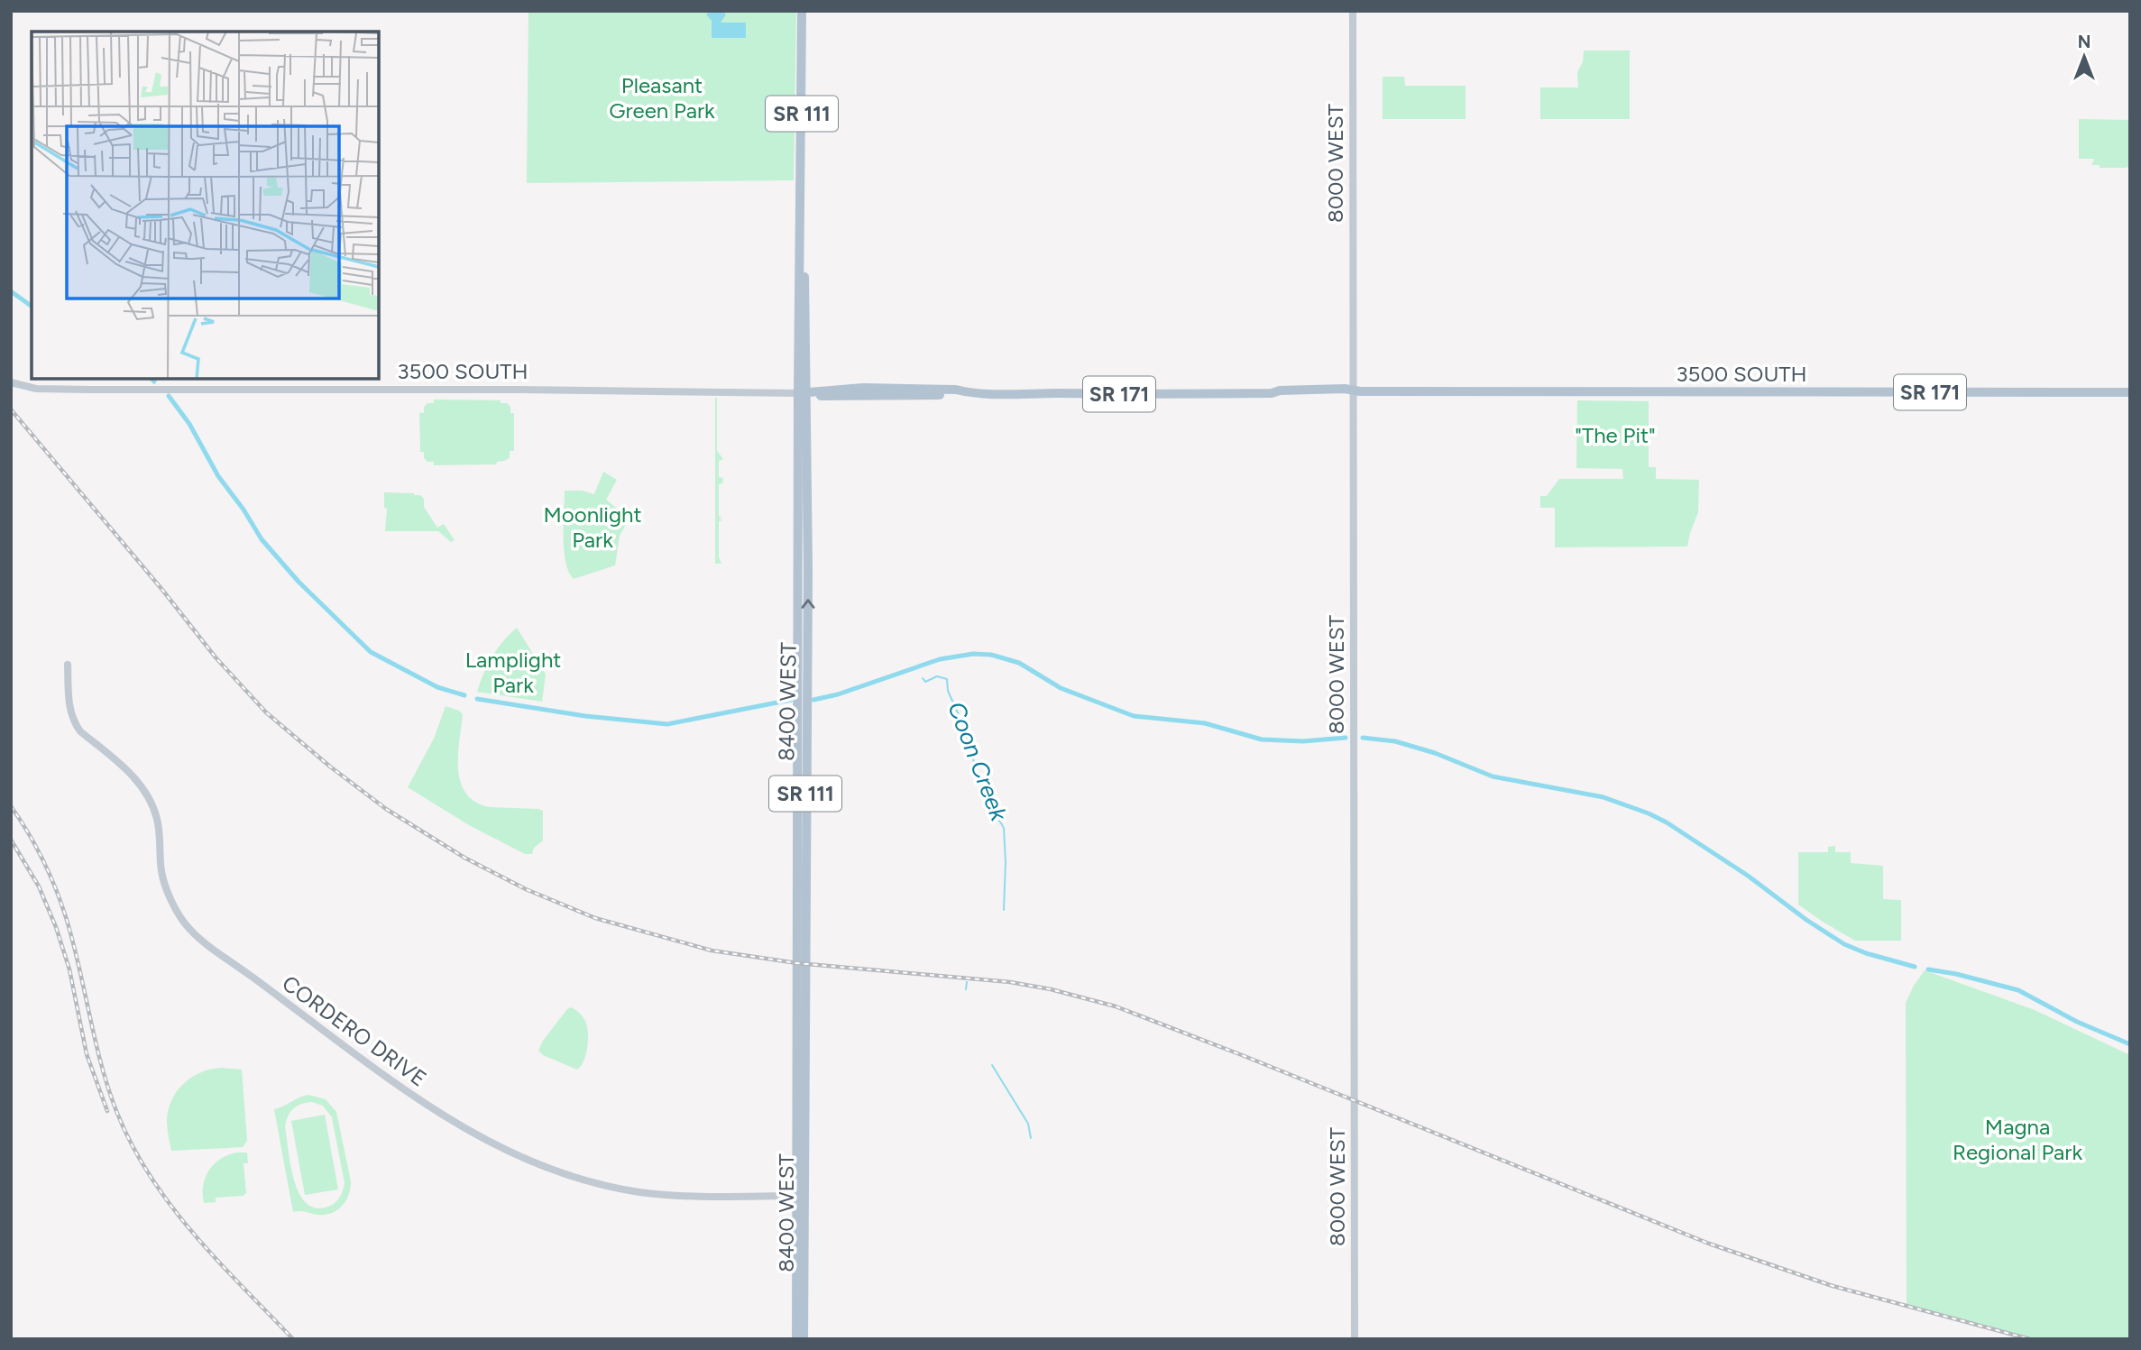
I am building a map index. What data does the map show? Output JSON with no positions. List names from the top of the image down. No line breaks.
{"streets":{"main road":["SR 111","3500 SOUTH","SR 171","8400 WEST"],"street":["8000 WEST","CORDERO DRIVE"]},"crossings":[["8000 WEST","3500 SOUTH"],["3500 SOUTH","8400 WEST"],["8400 WEST","CORDERO DRIVE"]],"water":["Coon Creek"],"parks":["Pleasant Green Park","\"The Pit\"","Moonlight Park","Lamplight Park","Magna Regional Park"],"north":"top"}
